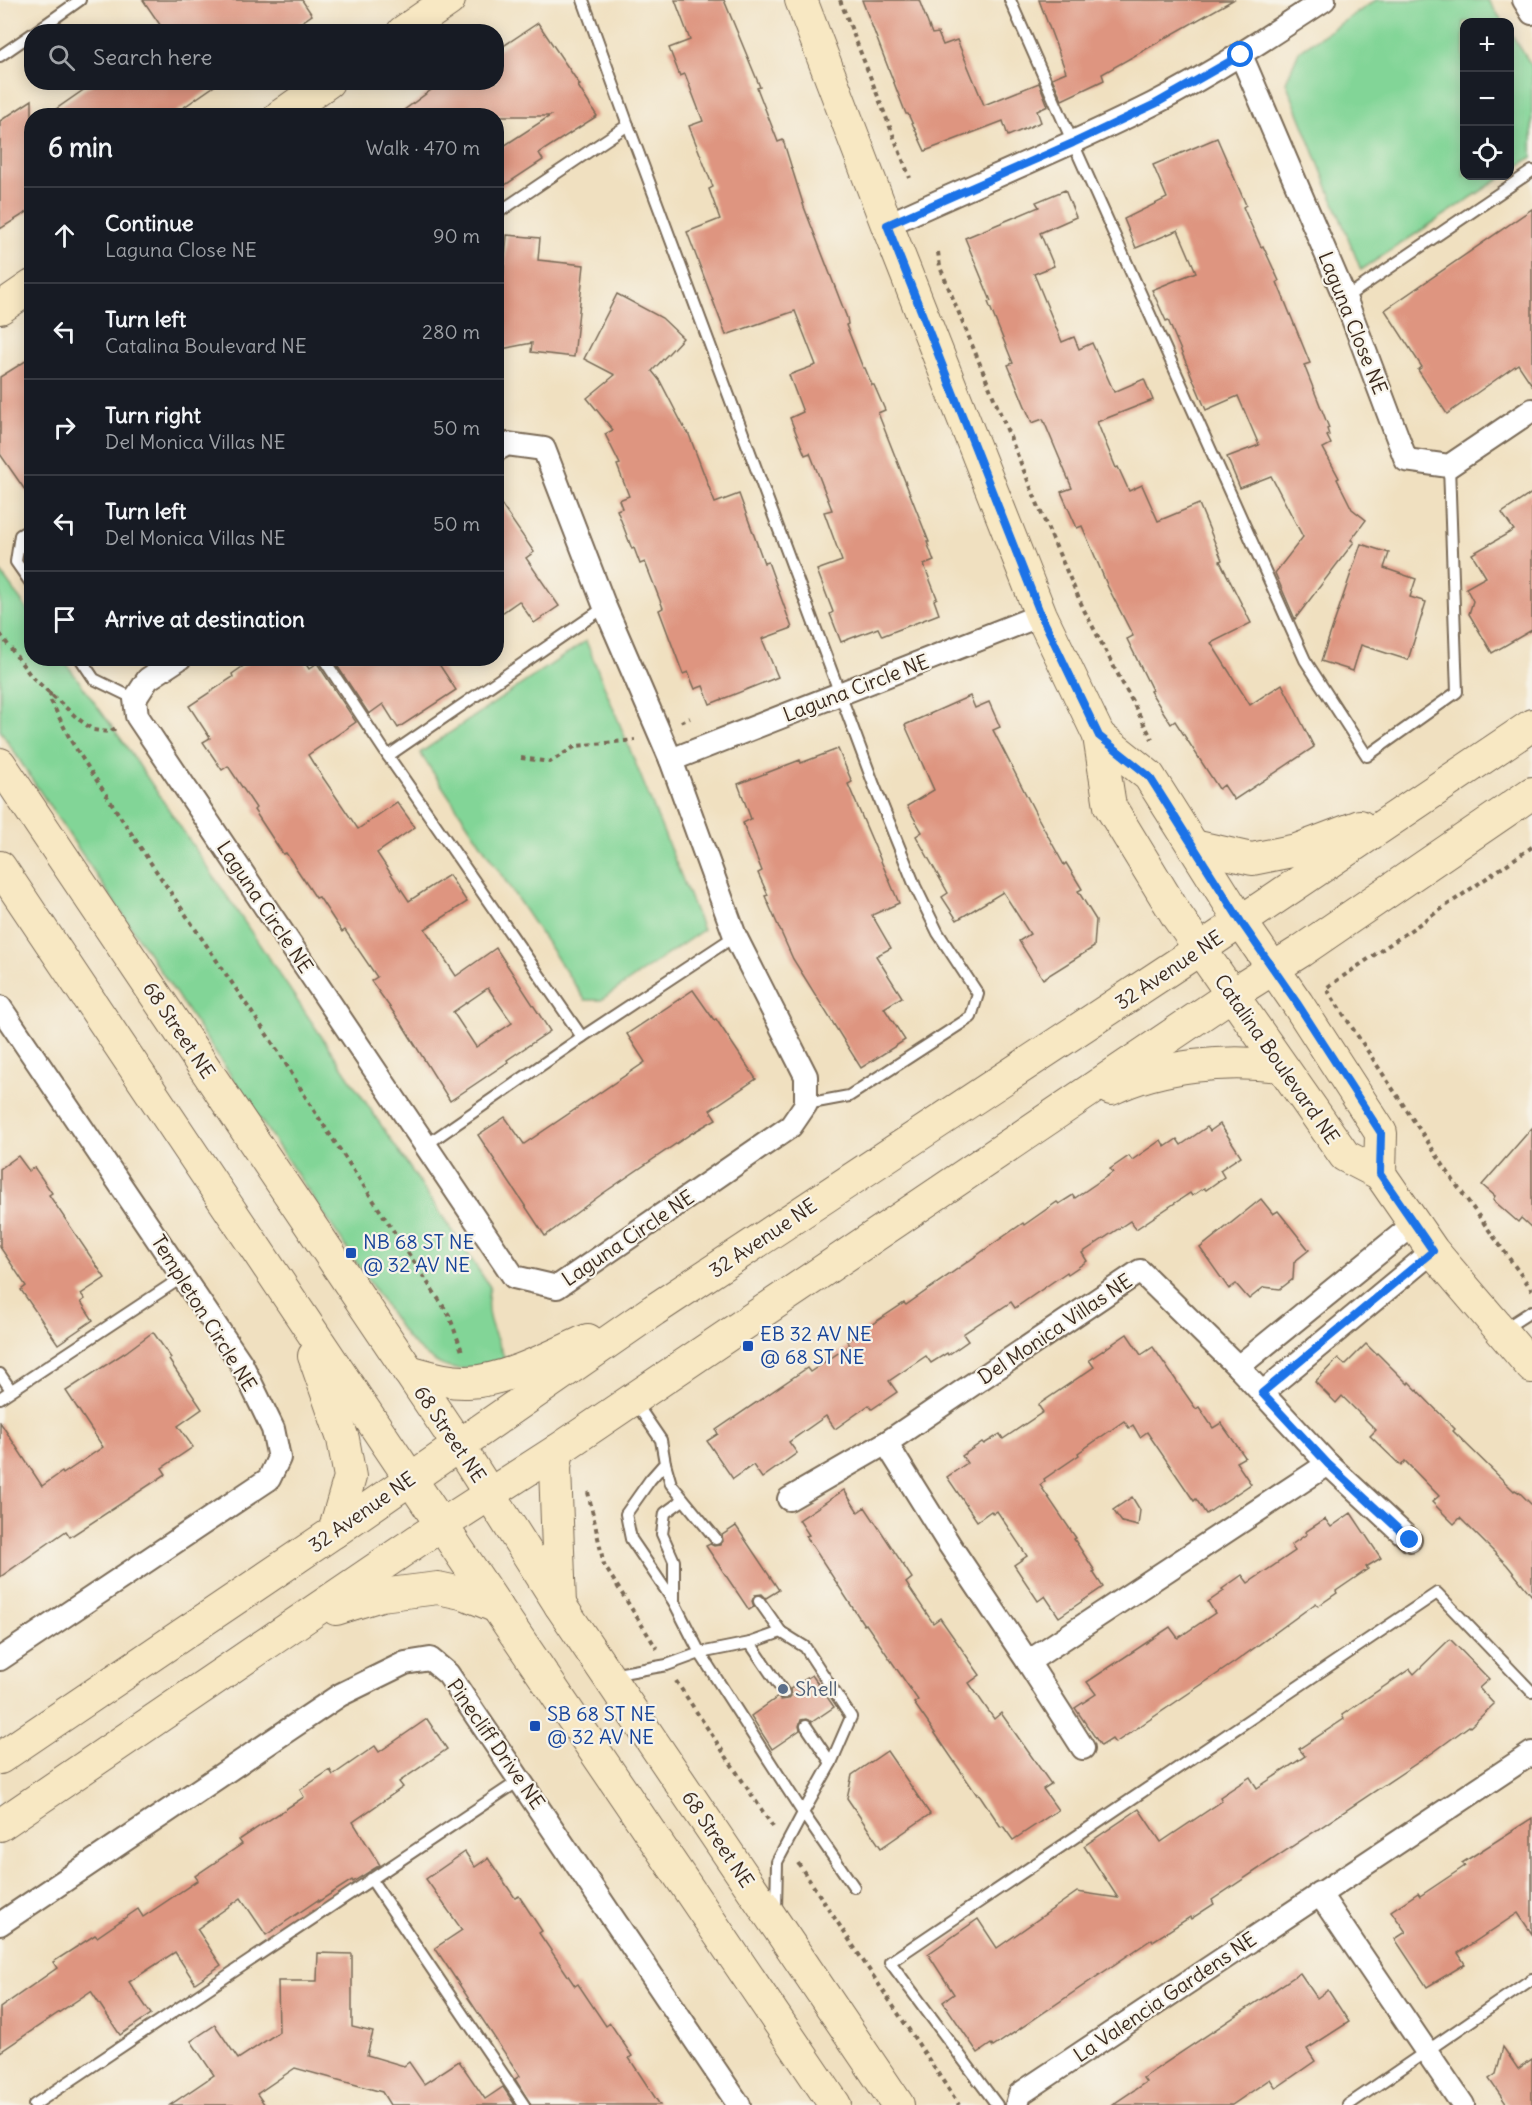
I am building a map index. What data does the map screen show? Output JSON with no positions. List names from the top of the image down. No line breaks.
{"streets":{"street":["Laguna Close NE","Laguna Circle NE","32 Avenue NE","68 Street NE","Catalina Boulevard NE","Templeton Circle NE","Del Monica Villas NE","Pinecliff Drive NE","La Valencia Gardens NE"]},"crossings":[["Laguna Circle NE","Catalina Boulevard NE"],["32 Avenue NE","68 Street NE"],["32 Avenue NE","Catalina Boulevard NE"]],"places":{"transit":["NB 68 ST NE @ 32 AV NE","EB 32 AV NE @ 68 ST NE","SB 68 ST NE @ 32 AV NE"],"other":["Shell"]},"page":{"map_buttons":["+","−"],"search":"Search here","heading":["6 min","Walk · 470 m"],"list":[["Continue","Laguna Close NE","90 m"],["Turn left","Catalina Boulevard NE","280 m"],["Turn right","Del Monica Villas NE","50 m"],["Turn left","Del Monica Villas NE","50 m"],"Arrive at destination"]}}
